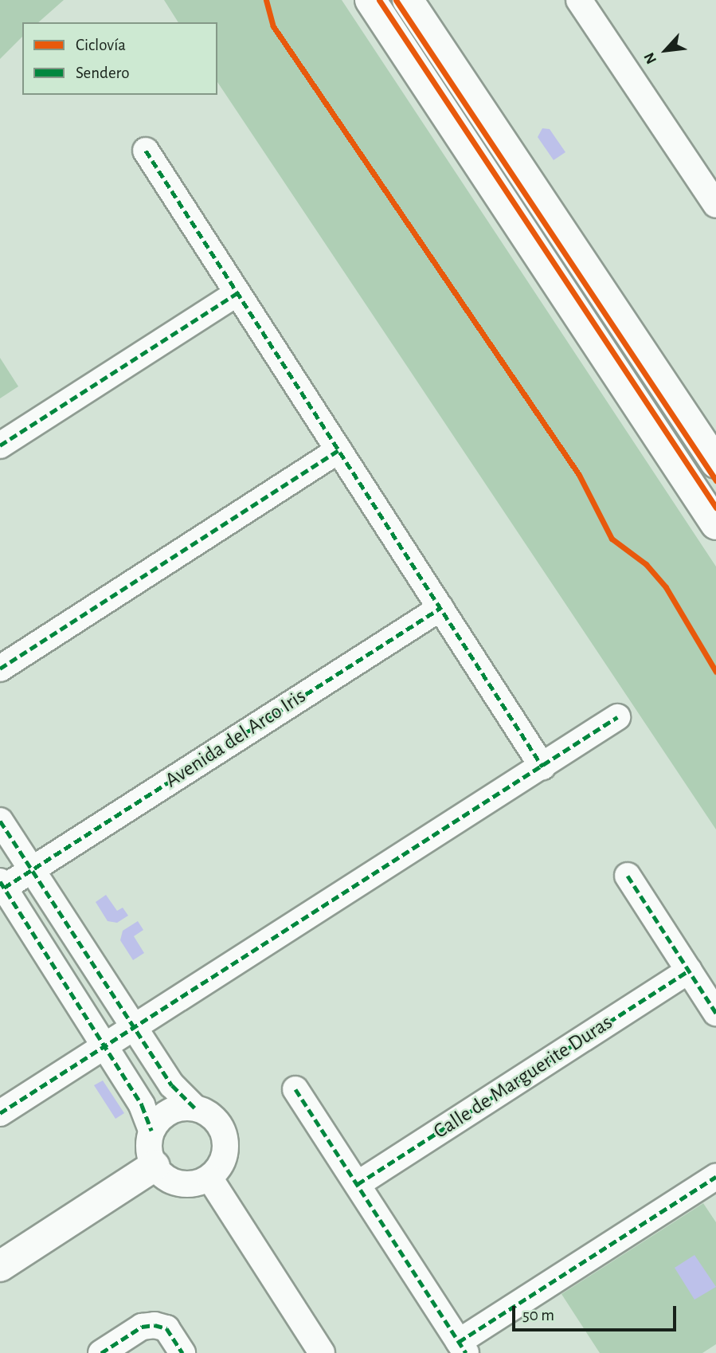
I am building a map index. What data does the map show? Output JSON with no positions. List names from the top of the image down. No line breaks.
{"streets":{"street":["Avenida del Arco Iris","Calle de Marguerite Duras"]},"legend":["Ciclovía","Sendero"],"scale_bar":"50 m","north":"bottom left"}
